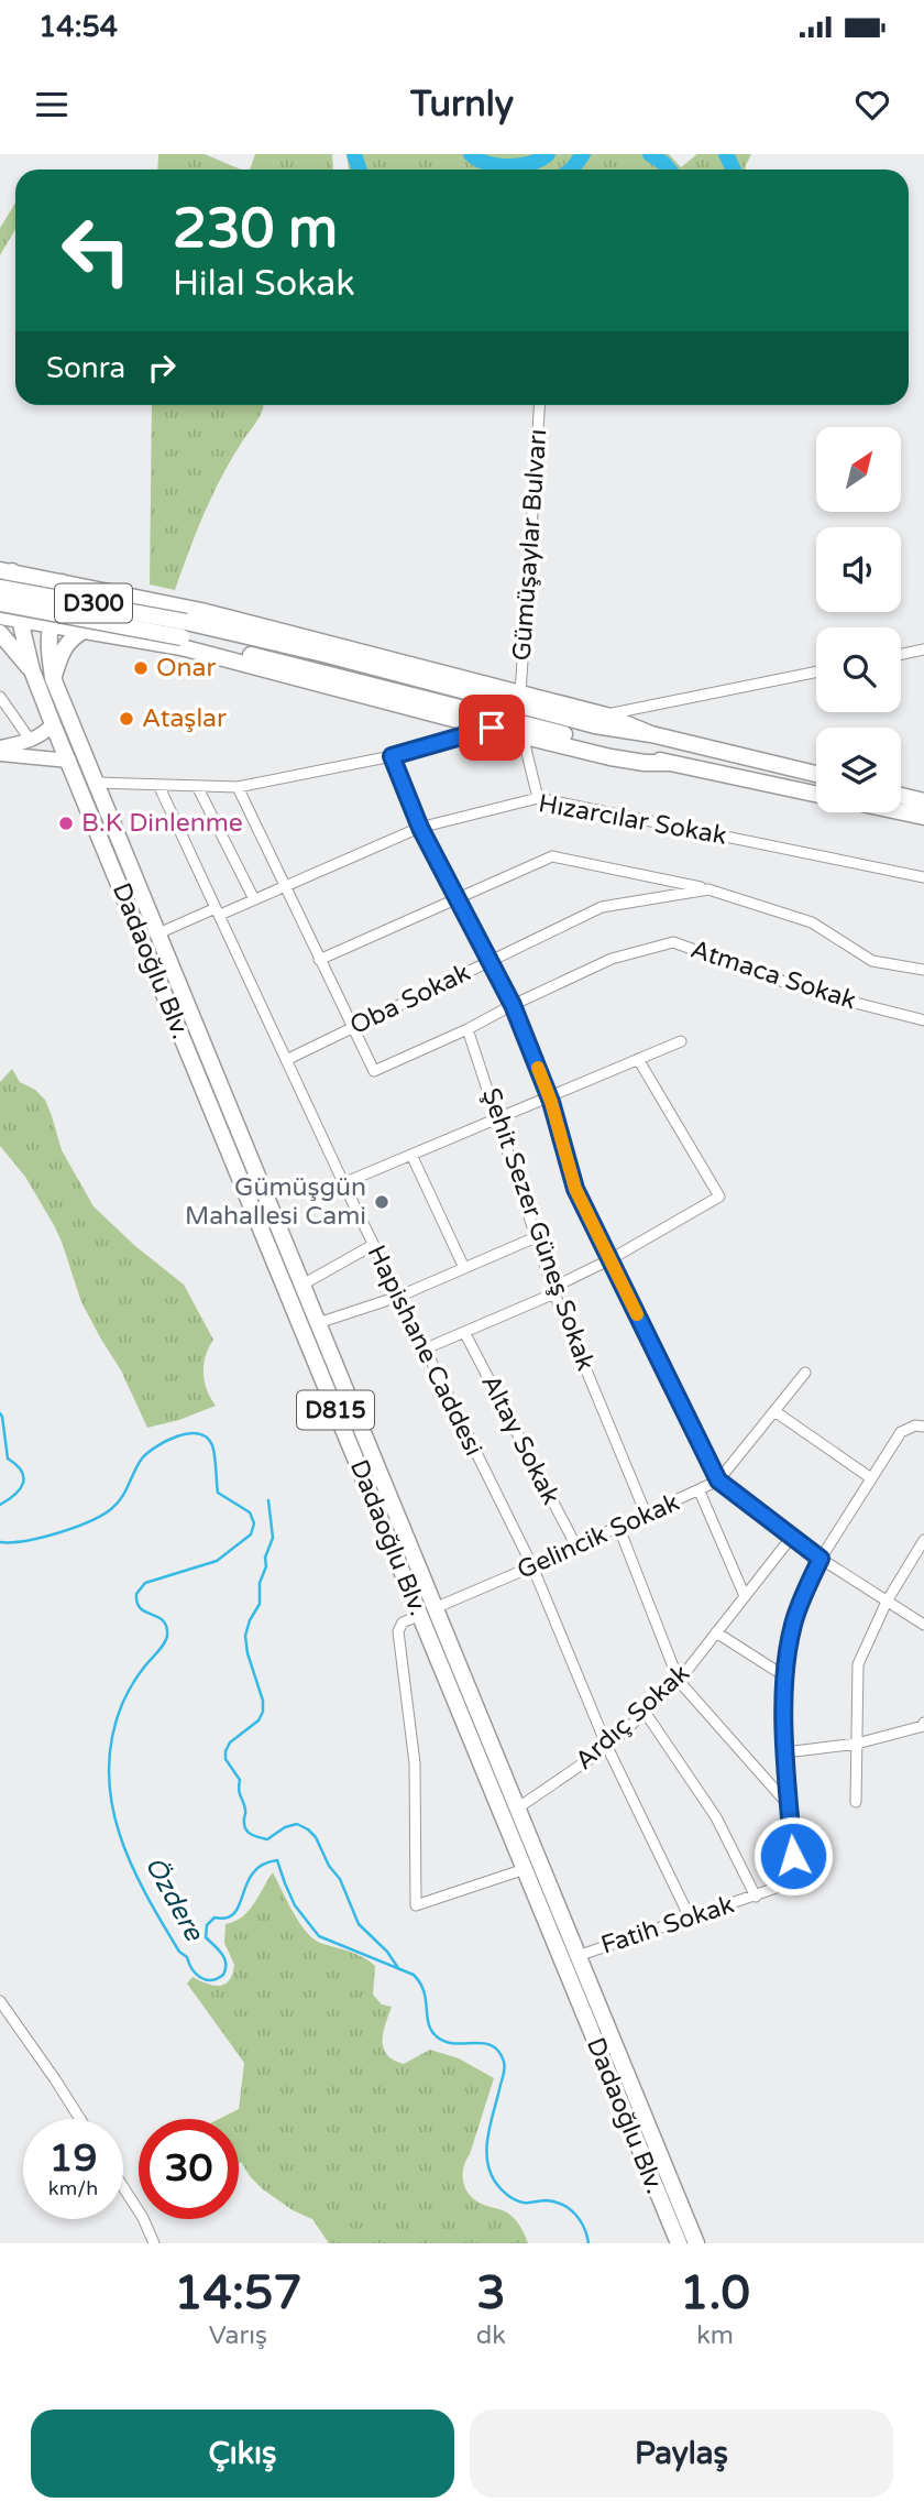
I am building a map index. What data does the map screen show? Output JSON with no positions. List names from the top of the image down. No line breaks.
{"streets":{"highway":["D300","Dadaoğlu Blv.","D815"],"street":["Gümüşaylar Bulvarı","Hızarcılar Sokak","Atmaca Sokak","Oba Sokak","Şehit Sezer Güneş Sokak","Hapishane Caddesi","Altay Sokak","Gelincik Sokak","Ardıç Sokak","Fatih Sokak"]},"crossings":[["Hızarcılar Sokak","Dadaoğlu Blv."],["Hızarcılar Sokak","Hapishane Caddesi"],["Dadaoğlu Blv.","Gelincik Sokak"],["Dadaoğlu Blv.","Ardıç Sokak"],["Dadaoğlu Blv.","Fatih Sokak"],["Atmaca Sokak","Oba Sokak"],["Atmaca Sokak","Şehit Sezer Güneş Sokak"],["Oba Sokak","Hapishane Caddesi"],["Şehit Sezer Güneş Sokak","Gelincik Sokak"],["Hapishane Caddesi","Gelincik Sokak"],["Hapishane Caddesi","Ardıç Sokak"],["Hapishane Caddesi","Fatih Sokak"],["Altay Sokak","Gelincik Sokak"]],"water":["Özdere"],"places":["Onar","Ataşlar","B.K Dinlenme","Gümüşgün Mahallesi Cami"],"north":"top right","page":{"status":"14:54","header":"Turnly","turn":["230 m","Hilal Sokak"],"then":"Sonra","speed":"19 km/h","limit":"30","eta":["14:57","Varış","3","dk","1.0","km"],"buttons":["Çıkış","Paylaş"]}}
